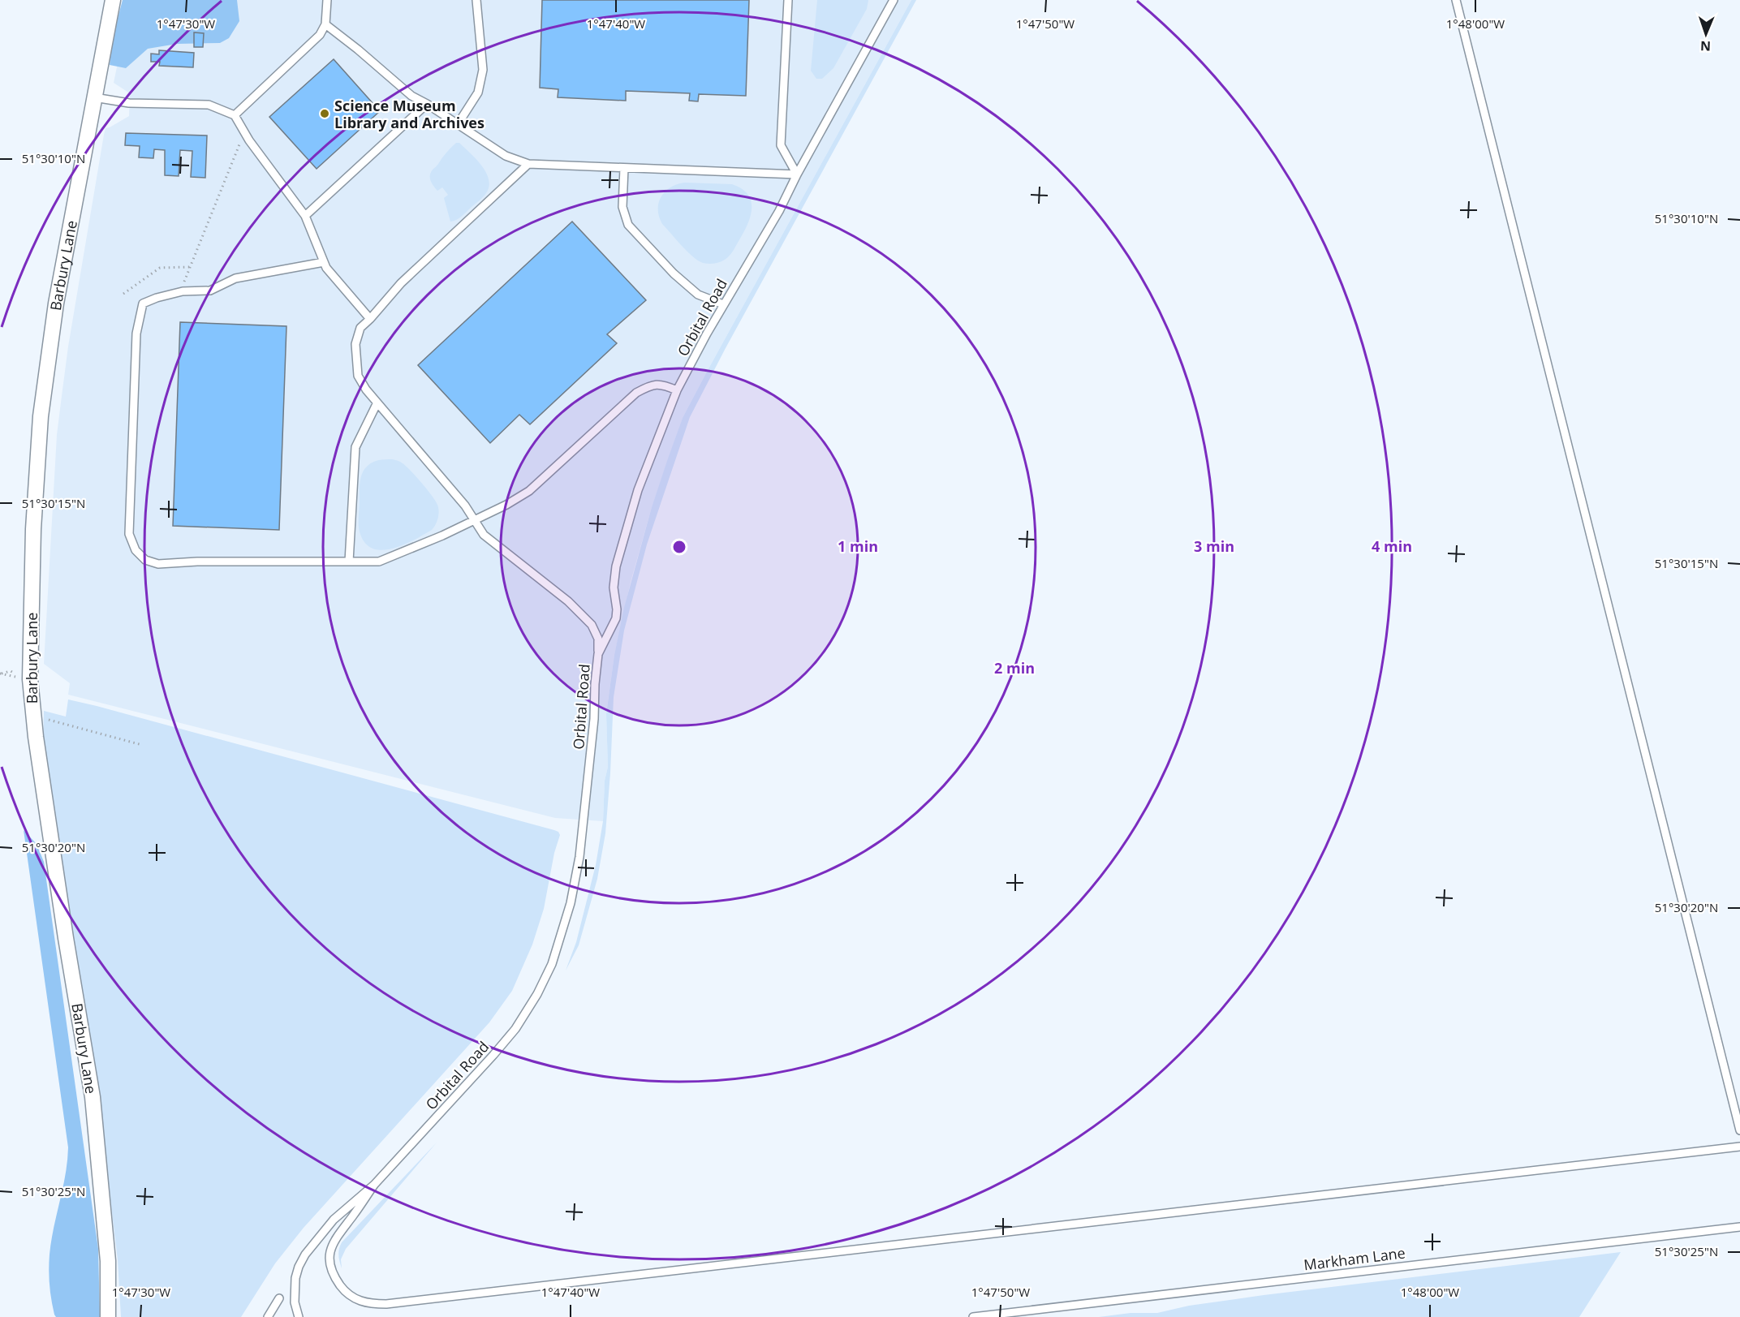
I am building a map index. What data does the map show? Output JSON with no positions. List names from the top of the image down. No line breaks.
{"streets":{"street":["Barbury Lane"],"lane":["Orbital Road","Markham Lane"]},"places":["Science Museum Library and Archives"],"north":"bottom","coordinates":["1°47'30\"W","1°47'40\"W","1°47'50\"W","1°48'00\"W","51°30'10\"N","51°30'15\"N","51°30'20\"N","51°30'25\"N"],"rings":["1 min","3 min","4 min","2 min"]}
